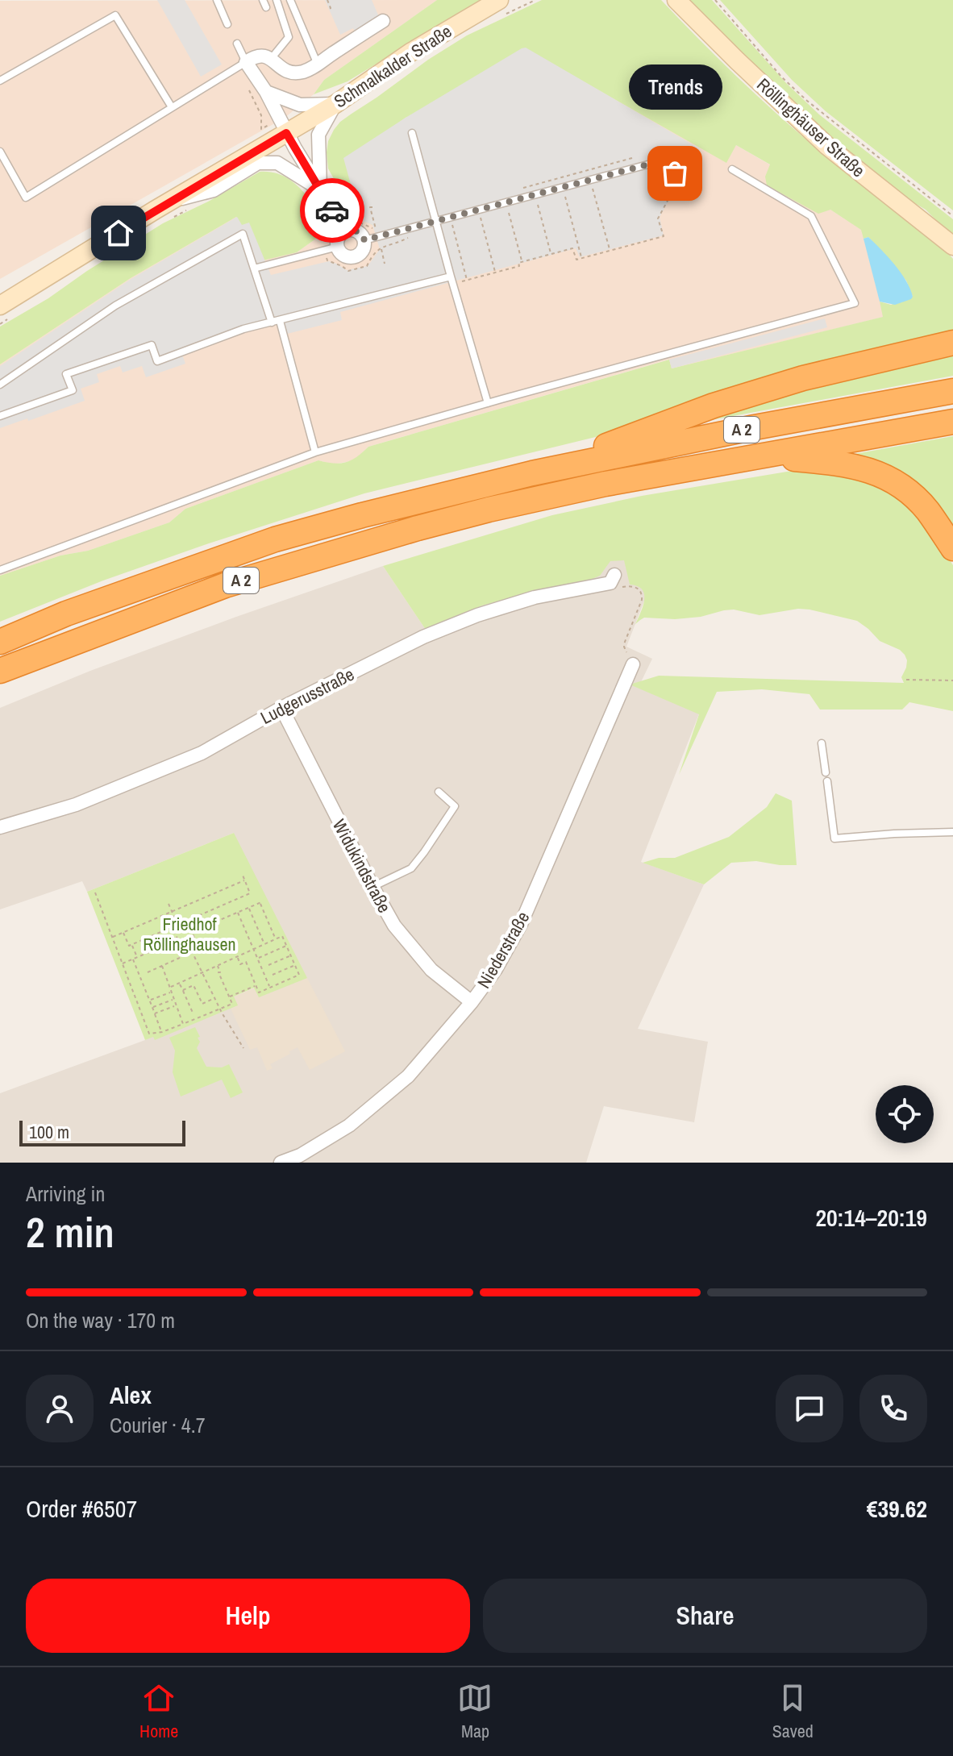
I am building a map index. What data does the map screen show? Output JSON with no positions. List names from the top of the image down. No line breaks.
{"streets":{"highway":["A 2"],"main road":["Schmalkalder Straße","Röllinghäuser Straße"],"street":["Ludgerusstraße","Widukindstraße","Niederstraße"]},"crossings":[["Ludgerusstraße","Widukindstraße"],["Widukindstraße","Niederstraße"]],"parks":["Friedhof Röllinghausen"],"places":["Trends"],"scale_bar":"100 m","page":{"bubble":"Trends","scale":"100 m","heading":["2 min","Arriving in","20:14–20:19"],"panel":["Alex","Courier · 4.7","Order #6507","€39.62"],"bar":"On the way · 170 m","buttons":["Help","Share"],"tabs":["Home","Map","Saved"]}}
